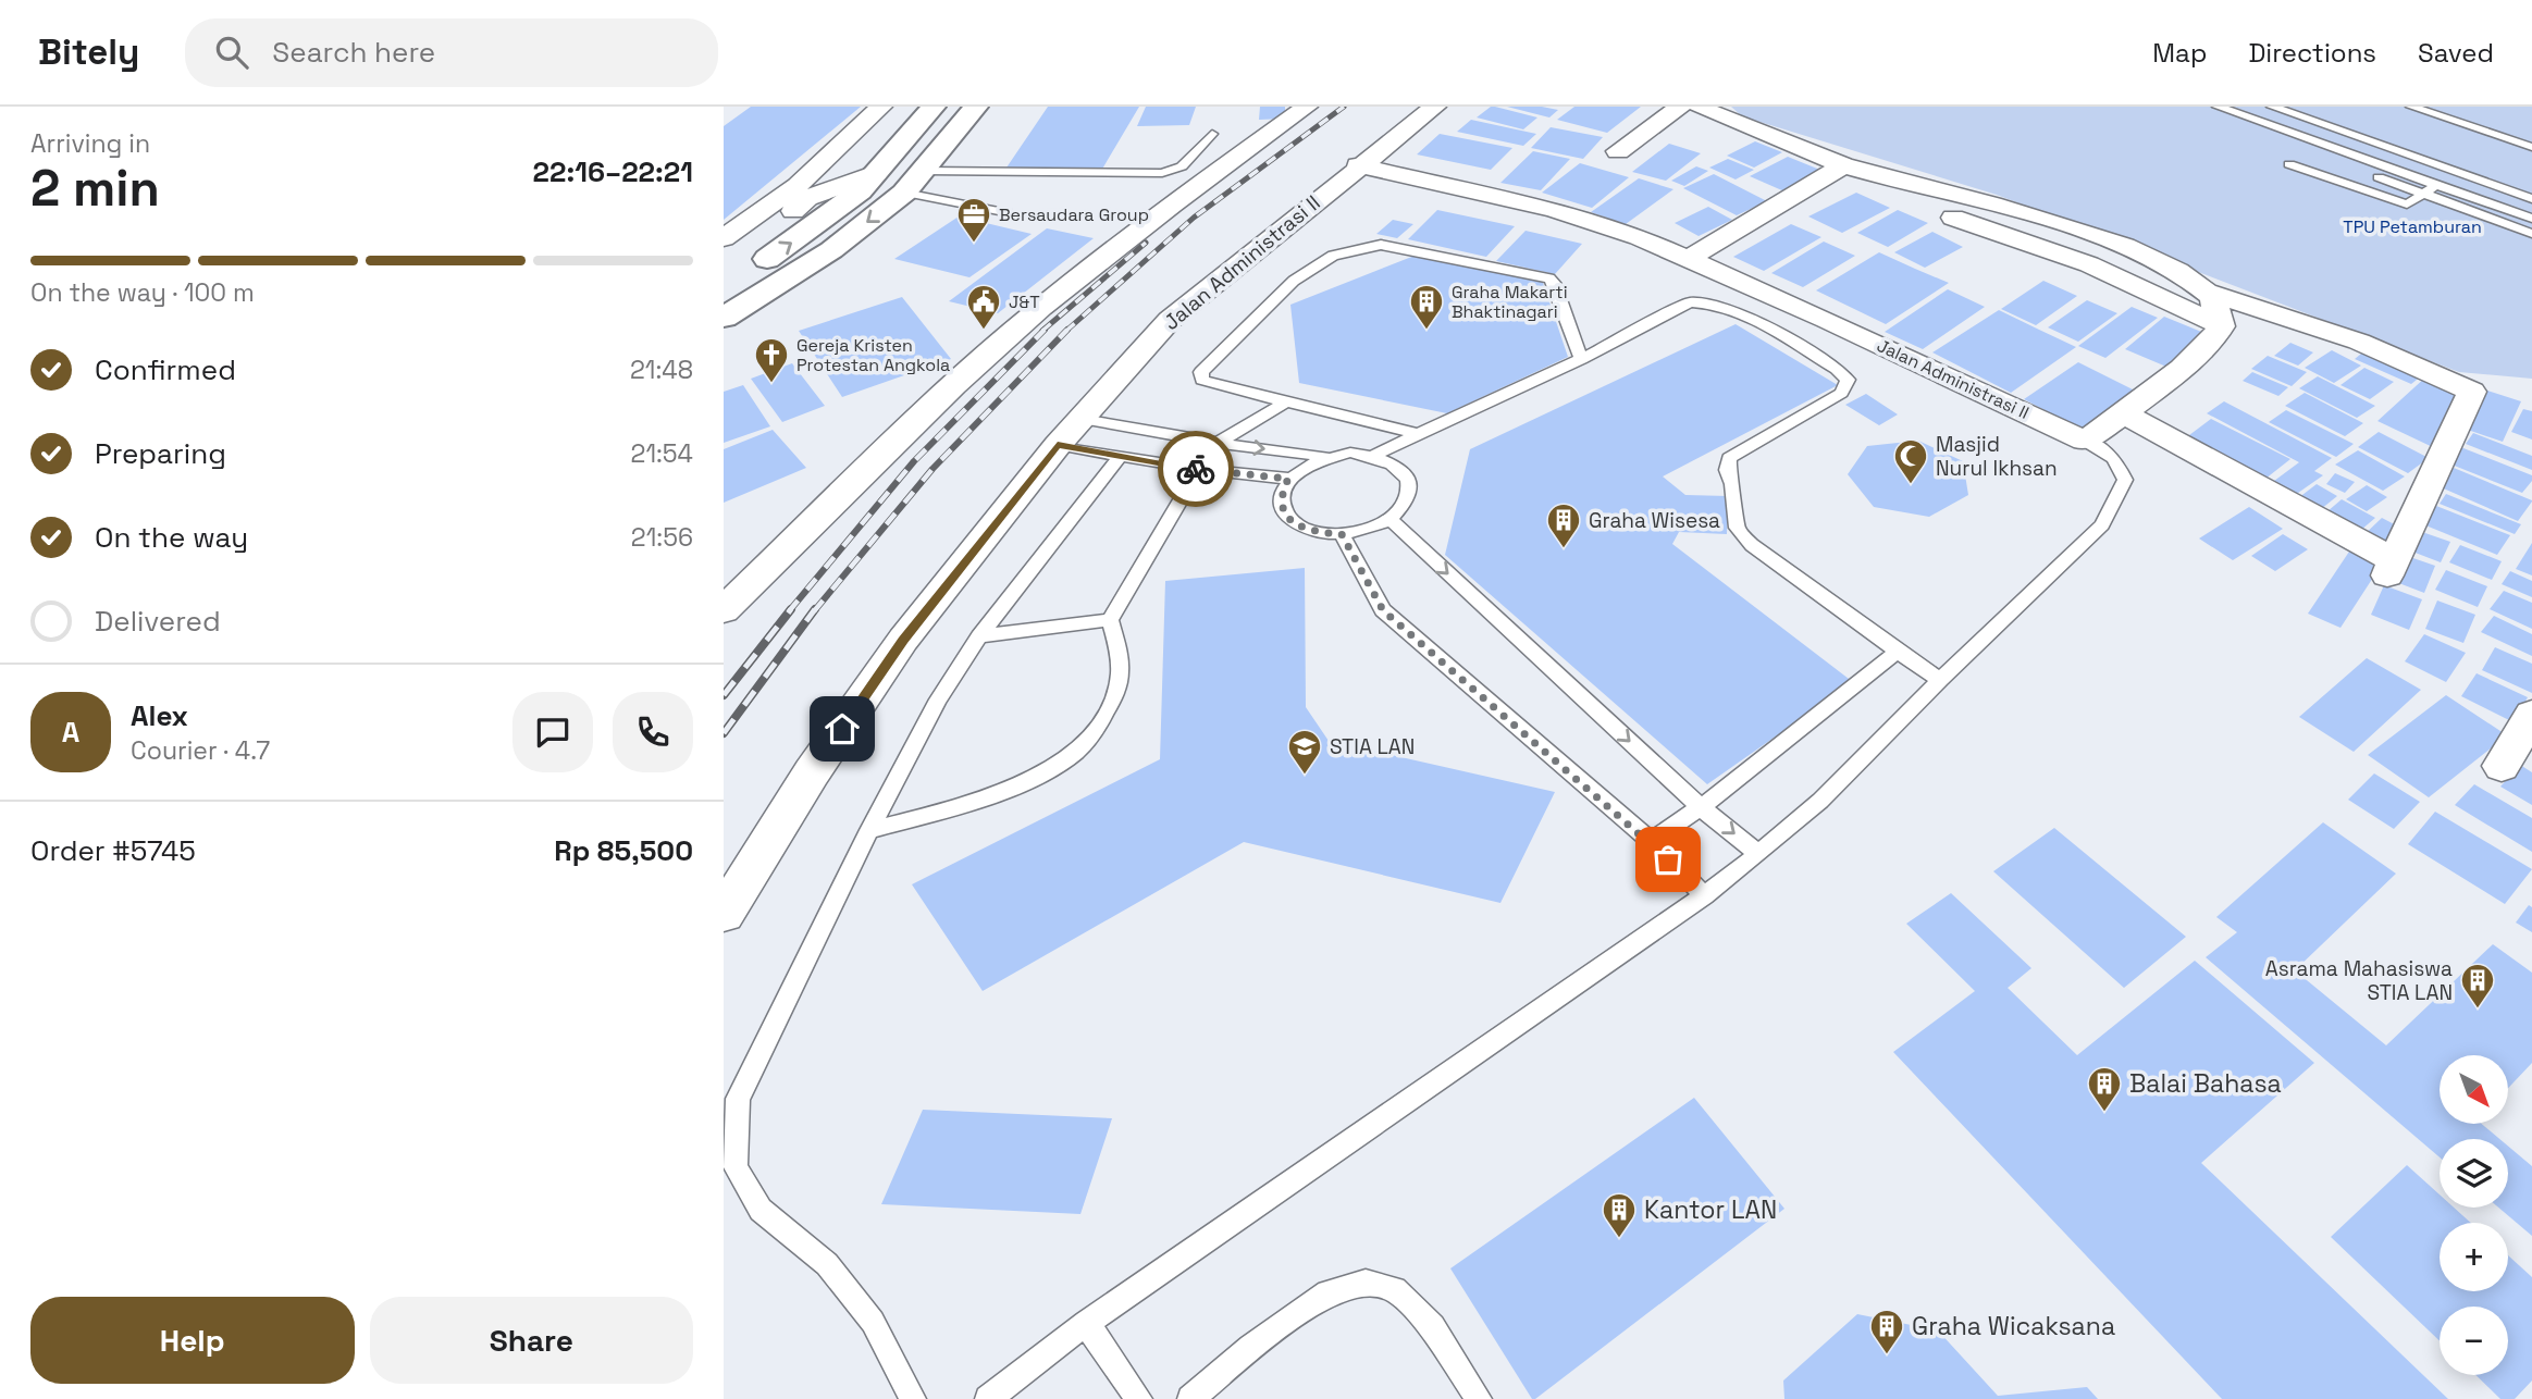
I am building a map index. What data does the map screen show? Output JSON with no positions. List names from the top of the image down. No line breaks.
{"streets":{"street":["Jalan Administrasi II"]},"parks":["TPU Petamburan"],"places":{"office":["Bersaudara Group"],"public building":["J&T"],"building":["Graha Makarti Bhaktinagari","Graha Wisesa","Asrama Mahasiswa STIA LAN","Balai Bahasa","Kantor LAN","Graha Wicaksana"],"church":["Gereja Kristen Protestan Angkola"],"mosque":["Masjid Nurul Ikhsan"],"school or university":["STIA LAN"]},"north":"bottom right","page":{"header":"Bitely","search":"Search here","nav":["Map","Directions","Saved"],"heading":["2 min","Arriving in","22:16–22:21"],"panel":["Alex","Courier · 4.7","Order #5745","Rp 85,500"],"bar":"On the way · 100 m","list":[["Confirmed","21:48"],["Preparing","21:54"],["On the way","21:56"],"Delivered"],"round":"A","map_buttons":["+","−"],"buttons":["Help","Share"]}}
